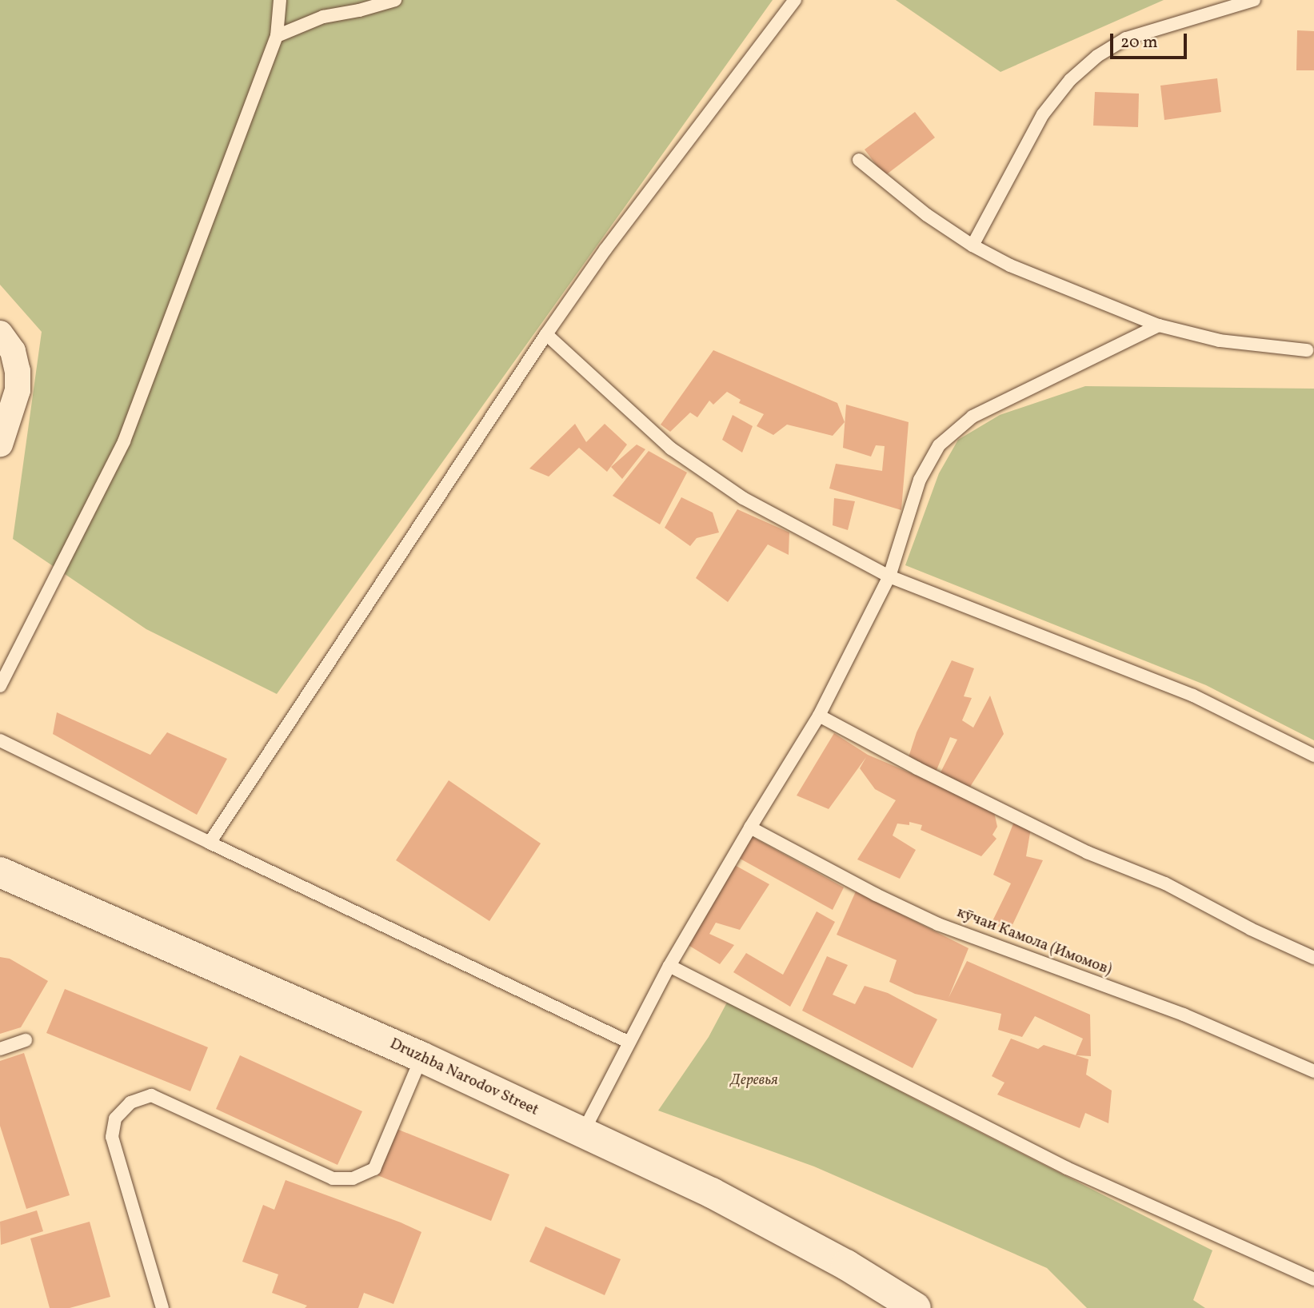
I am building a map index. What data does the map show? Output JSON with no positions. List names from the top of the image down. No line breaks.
{"streets":{"main road":["Druzhba Narodov Street"],"lane":["кӯчаи Камола (Имомов)"]},"parks":["Деревья"],"scale_bar":"20 m"}
